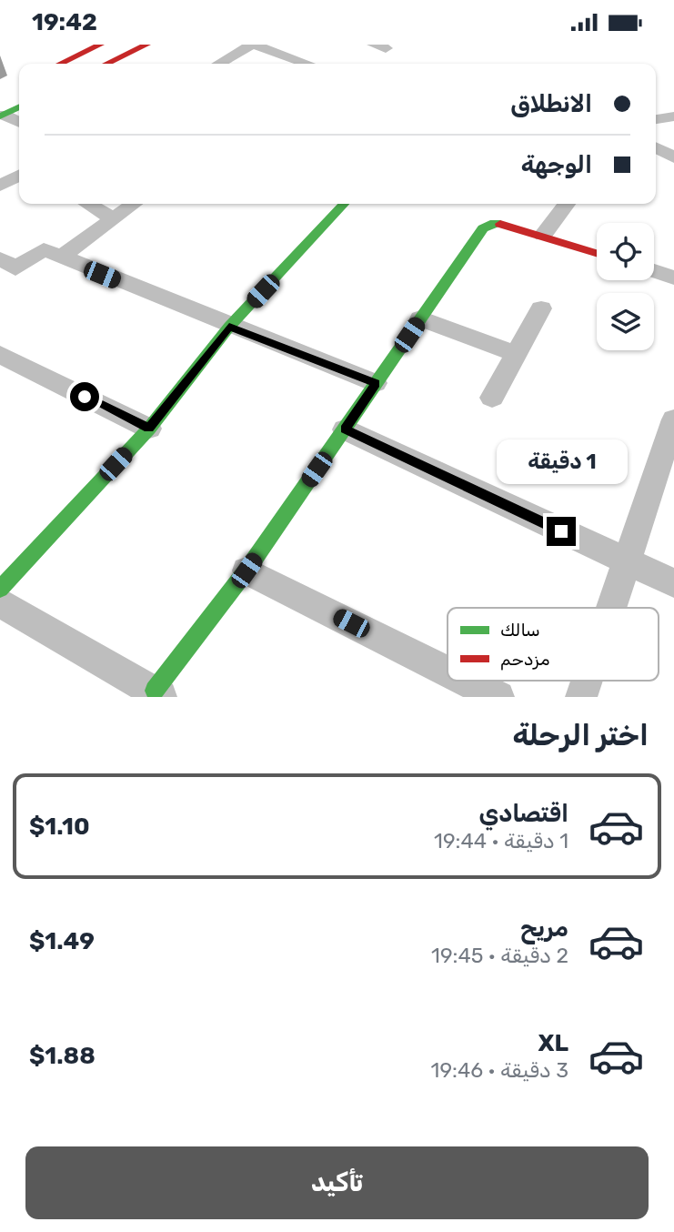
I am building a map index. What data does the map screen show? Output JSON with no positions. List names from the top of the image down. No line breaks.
{"legend":["سالك","مزدحم"],"page":{"status":"19:42","banner":["الانطلاق","الوجهة"],"bubble":"1 دقيقة","heading":"اختر الرحلة","list":[{"name":"اقتصادي","note":"1 دقيقة · 19:44","value":"$1.10"},{"name":"مريح","note":"2 دقيقة · 19:45","value":"$1.49"},{"name":"XL","note":"3 دقيقة · 19:46","value":"$1.88"}],"buttons":"تأكيد"}}
